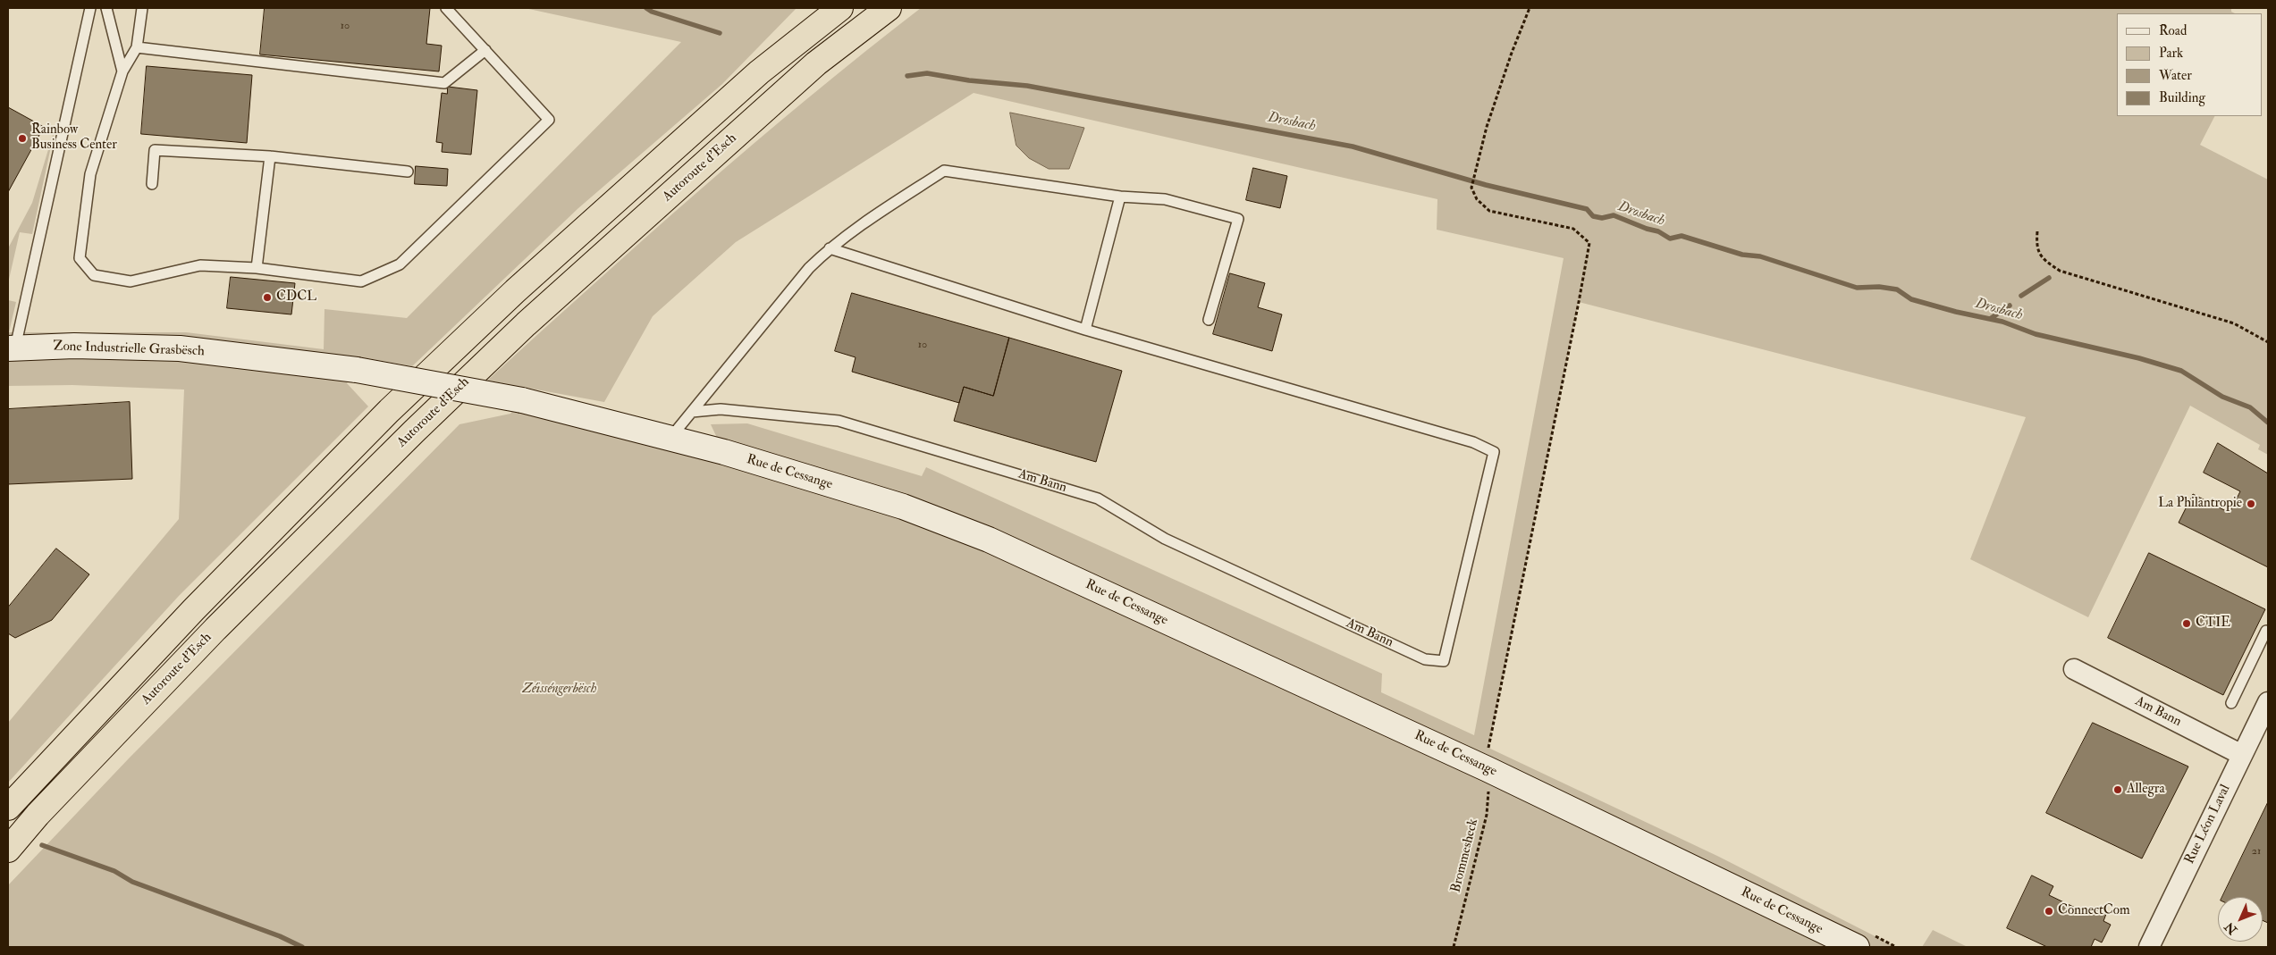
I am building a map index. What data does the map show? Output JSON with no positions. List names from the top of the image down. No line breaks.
{"streets":{"highway":["Autoroute d'Esch"],"main road":["Zone Industrielle Grasbësch","Rue de Cessange"],"street":["Am Bann","Rue Léon Laval"],"path":["Brommesheck"]},"crossings":[["Zone Industrielle Grasbësch","Rue de Cessange"],["Rue de Cessange","Brommesheck"],["Am Bann","Rue Léon Laval"]],"water":["Drosbach"],"parks":["Zéisséngerbësch"],"places":["Rainbow Business Center","CDCL","La Philantropie","CTIE","Allegra","ConnectCom"],"house_numbers":["10","10","21"],"legend":["Road","Park","Water","Building"],"north":"bottom left"}
